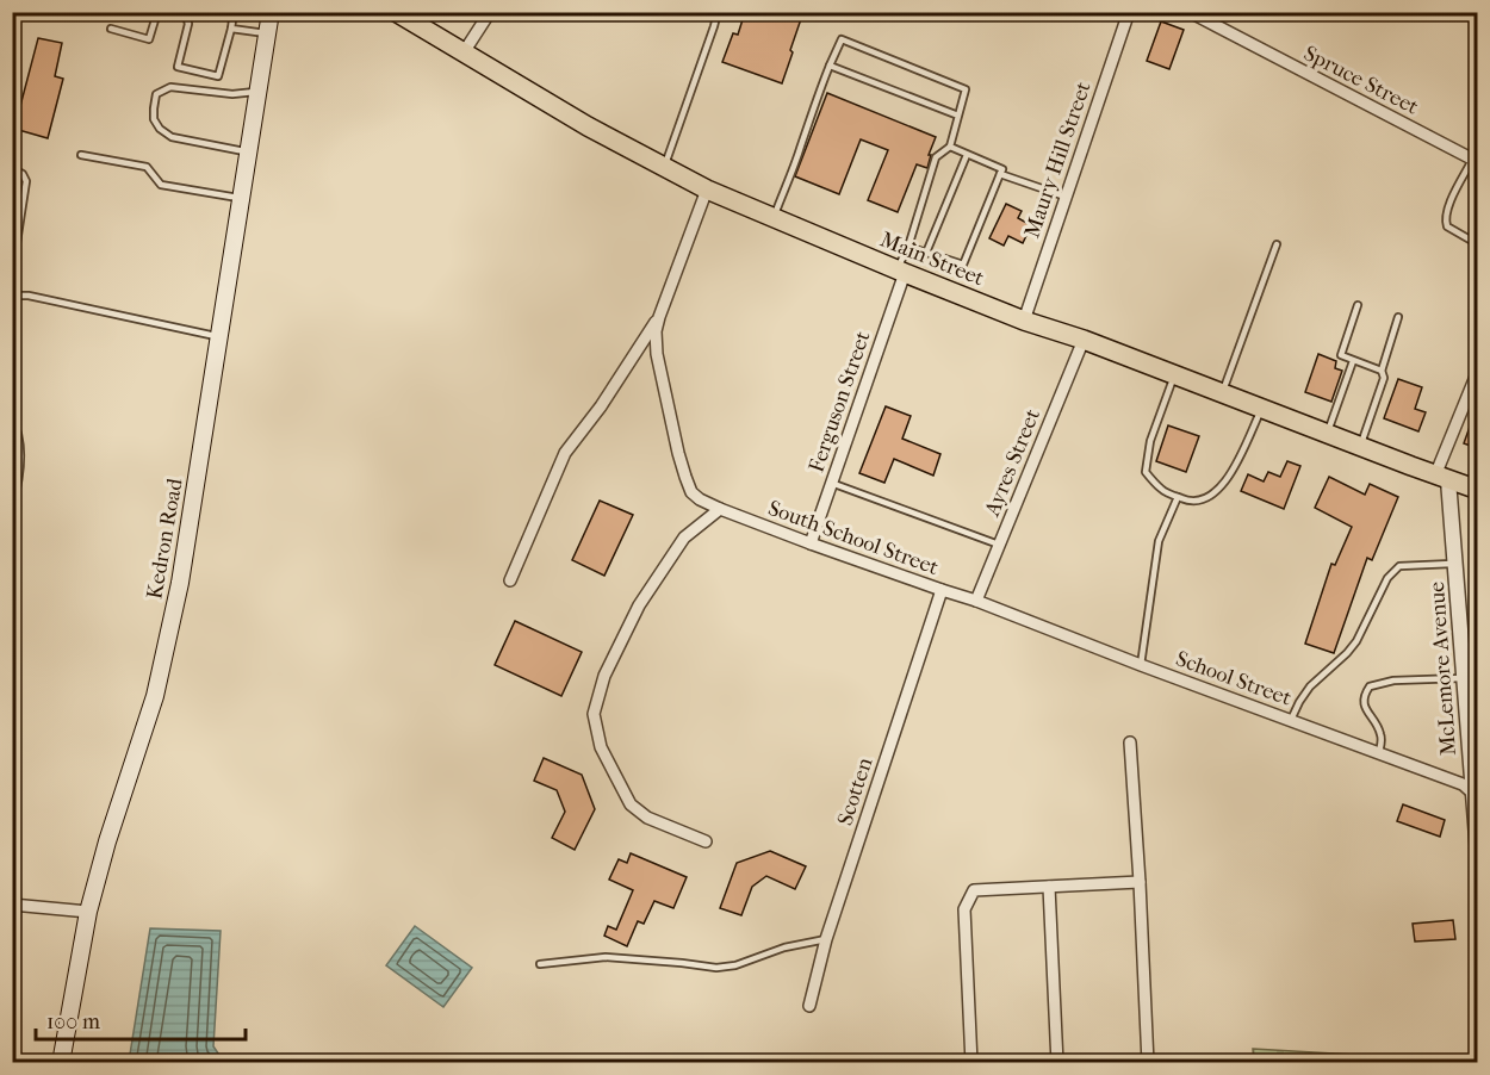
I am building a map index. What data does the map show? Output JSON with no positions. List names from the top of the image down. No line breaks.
{"streets":{"main road":["Main Street","Kedron Road"],"street":["Spruce Street","Maury Hill Street","Ferguson Street","Ayres Street","South School Street","McLemore Avenue","School Street","Scotten"]},"crossings":[["Maury Hill Street","Main Street"],["Main Street","Ferguson Street"],["Main Street","Ayres Street"],["Main Street","McLemore Avenue"],["Ferguson Street","South School Street"],["Ayres Street","South School Street"],["Ayres Street","School Street"],["South School Street","School Street"],["South School Street","Scotten"],["McLemore Avenue","School Street"]],"scale_bar":"100 m"}
